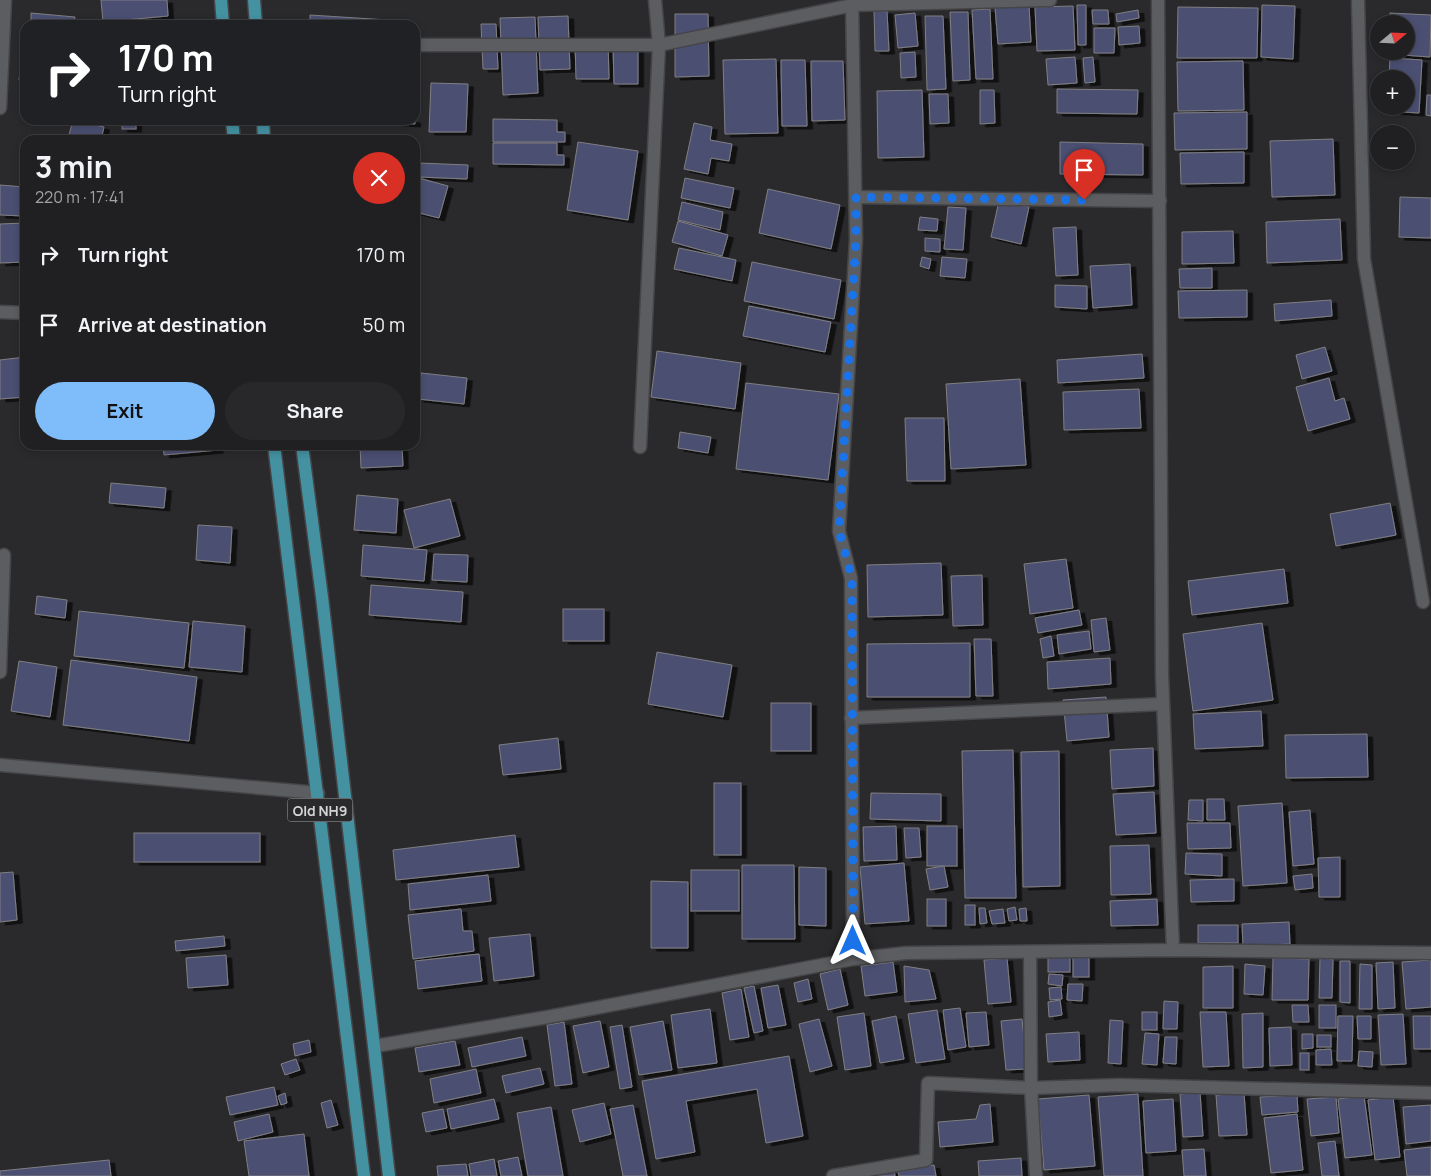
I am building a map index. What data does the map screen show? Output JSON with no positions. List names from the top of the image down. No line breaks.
{"streets":{"main road":["Old NH9"]},"north":"right","page":{"map_buttons":["+","−"],"turn":["170 m","Turn right"],"heading":["3 min","220 m · 17:41"],"list":[{"name":"Turn right","value":"170 m"},{"name":"Arrive at destination","value":"50 m"}],"buttons":["Exit","Share"]}}
